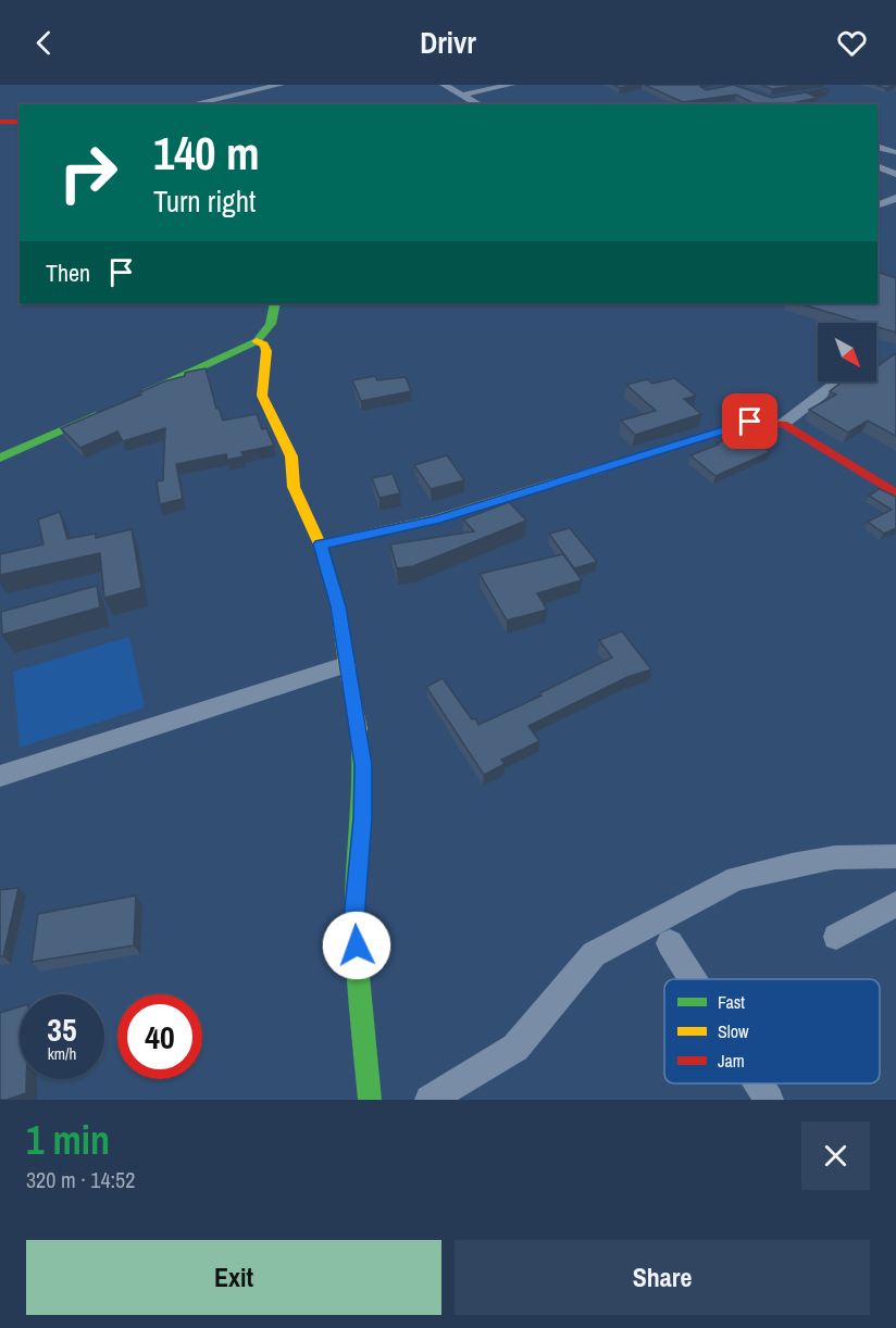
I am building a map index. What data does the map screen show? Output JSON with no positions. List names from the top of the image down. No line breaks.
{"legend":["Fast","Slow","Jam"],"north":"bottom right","page":{"header":"Drivr","turn":["140 m","Turn right"],"then":"Then","speed":"35 km/h","limit":"40","heading":["1 min","320 m · 14:52"],"buttons":["Exit","Share"]}}
